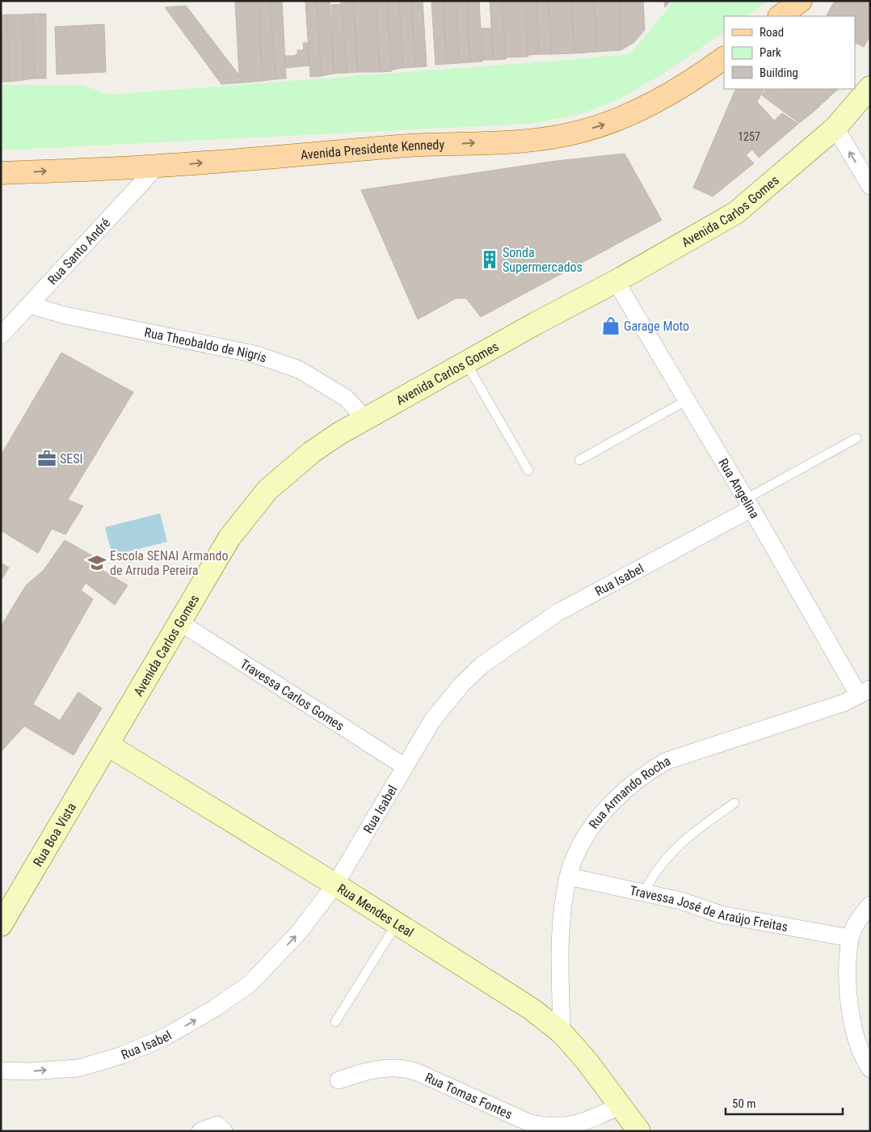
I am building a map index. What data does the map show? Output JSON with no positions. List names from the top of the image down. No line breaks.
{"streets":{"main road":["Avenida Presidente Kennedy","Avenida Carlos Gomes","Rua Boa Vista","Rua Mendes Leal"],"street":["Rua Santo André","Rua Theobaldo de Nigris","Rua Angelina","Rua Isabel","Travessa Carlos Gomes","Rua Armando Rocha","Travessa José de Araújo Freitas","Rua Tomas Fontes"]},"crossings":[["Avenida Presidente Kennedy","Rua Santo André"],["Avenida Carlos Gomes","Rua Theobaldo de Nigris"],["Avenida Carlos Gomes","Rua Angelina"],["Avenida Carlos Gomes","Travessa Carlos Gomes"],["Avenida Carlos Gomes","Rua Boa Vista"],["Avenida Carlos Gomes","Rua Mendes Leal"],["Rua Santo André","Rua Theobaldo de Nigris"],["Rua Angelina","Rua Isabel"],["Rua Angelina","Rua Armando Rocha"],["Rua Isabel","Travessa Carlos Gomes"],["Rua Isabel","Rua Mendes Leal"],["Rua Armando Rocha","Travessa José de Araújo Freitas"],["Rua Armando Rocha","Rua Mendes Leal"],["Rua Boa Vista","Rua Mendes Leal"],["Rua Mendes Leal","Rua Tomas Fontes"]],"one_way":["Avenida Presidente Kennedy","Rua Isabel"],"places":{"building":["Sonda Supermercados"],"shop":["Garage Moto"],"office":["SESI"],"school or university":["Escola SENAI Armando de Arruda Pereira"]},"house_numbers":["1257"],"legend":["Road","Park","Building"],"scale_bar":"50 m"}
